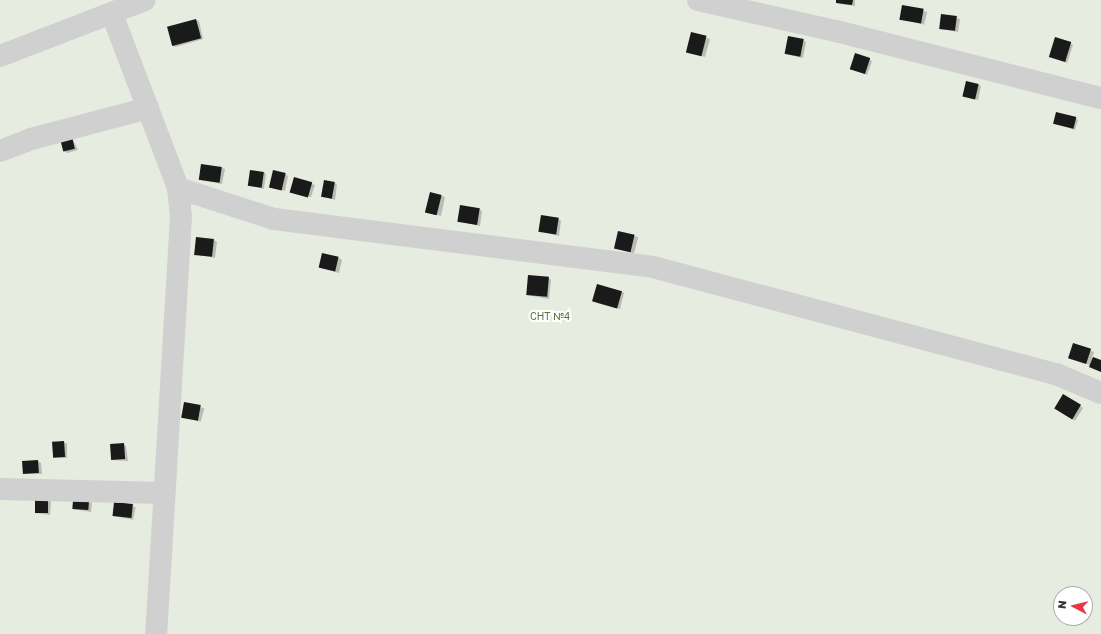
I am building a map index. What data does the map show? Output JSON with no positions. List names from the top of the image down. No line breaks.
{"parks":["СНТ №4"],"north":"left"}
